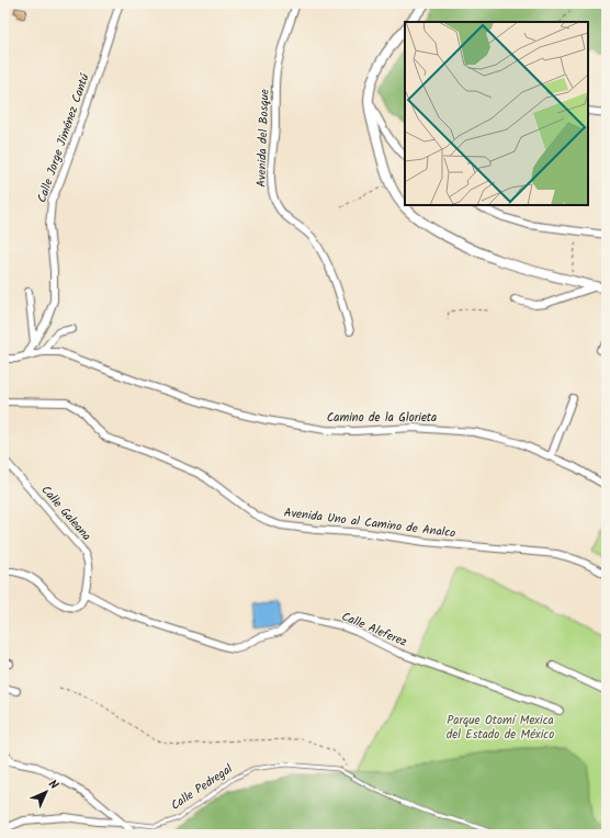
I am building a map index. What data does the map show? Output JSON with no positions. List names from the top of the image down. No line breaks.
{"streets":{"street":["Calle Jorge Jiménez Cantú","Avenida del Bosque","Camino de la Glorieta","Calle Galeana","Avenida Uno al Camino de Analco","Calle Aleferez"],"lane":["Calle Pedregal"]},"crossings":[["Calle Jorge Jiménez Cantú","Camino de la Glorieta"],["Calle Galeana","Calle Aleferez"]],"parks":["Parque Otomí Mexica del Estado de México"],"north":"top right"}
